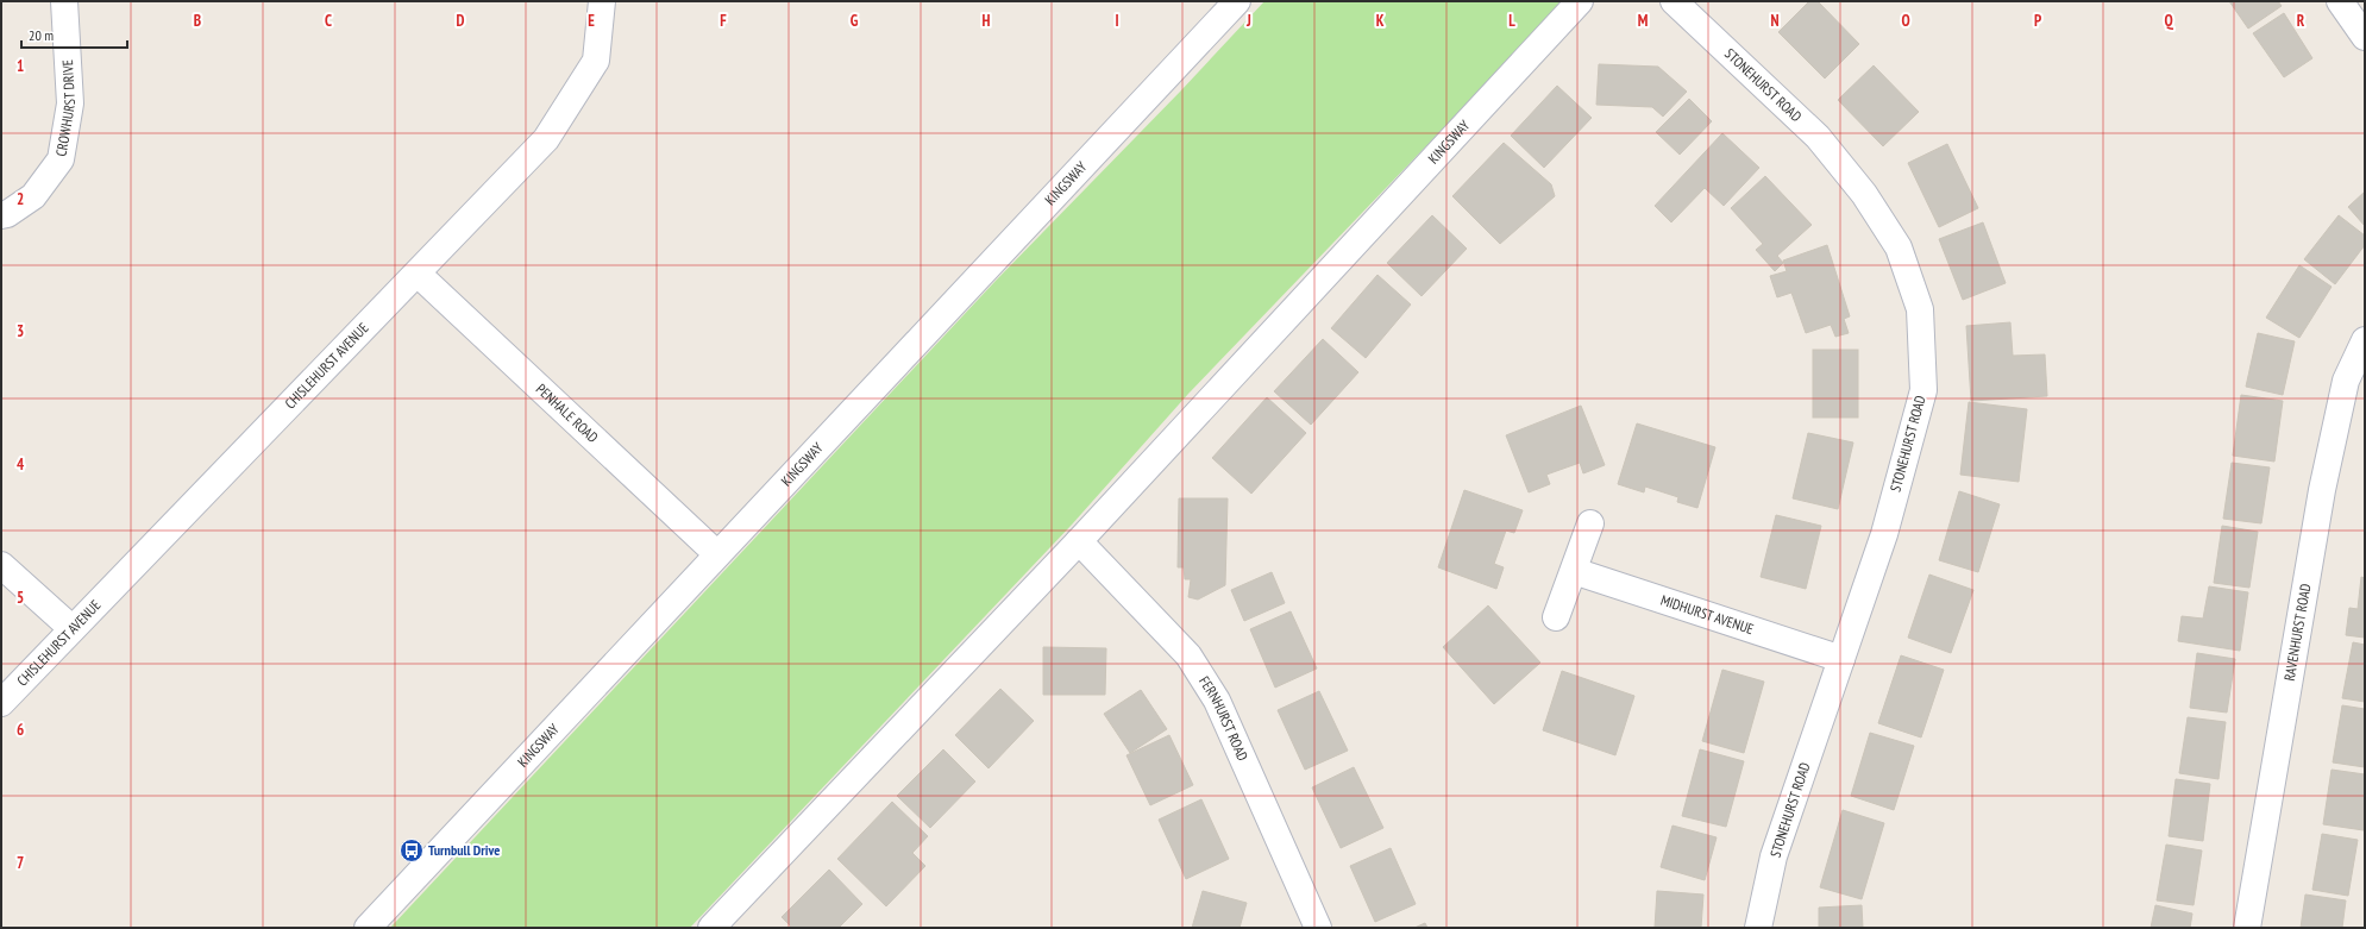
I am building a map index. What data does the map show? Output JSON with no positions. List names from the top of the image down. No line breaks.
{"streets":{"street":["STONEHURST ROAD","CROWHURST DRIVE","KINGSWAY","CHISLEHURST AVENUE","PENHALE ROAD","MIDHURST AVENUE","RAVENHURST ROAD","FERNHURST ROAD"]},"crossings":[["STONEHURST ROAD","MIDHURST AVENUE"],["KINGSWAY","PENHALE ROAD"],["KINGSWAY","FERNHURST ROAD"],["CHISLEHURST AVENUE","PENHALE ROAD"]],"places":{"bus stop":["Turnbull Drive"]},"scale_bar":"20 m","grid":{"columns":["B","C","D","E","F","G","H","I","J","K","L","M","N","O","P","Q","R"],"rows":["1","2","3","4","5","6","7"]}}
